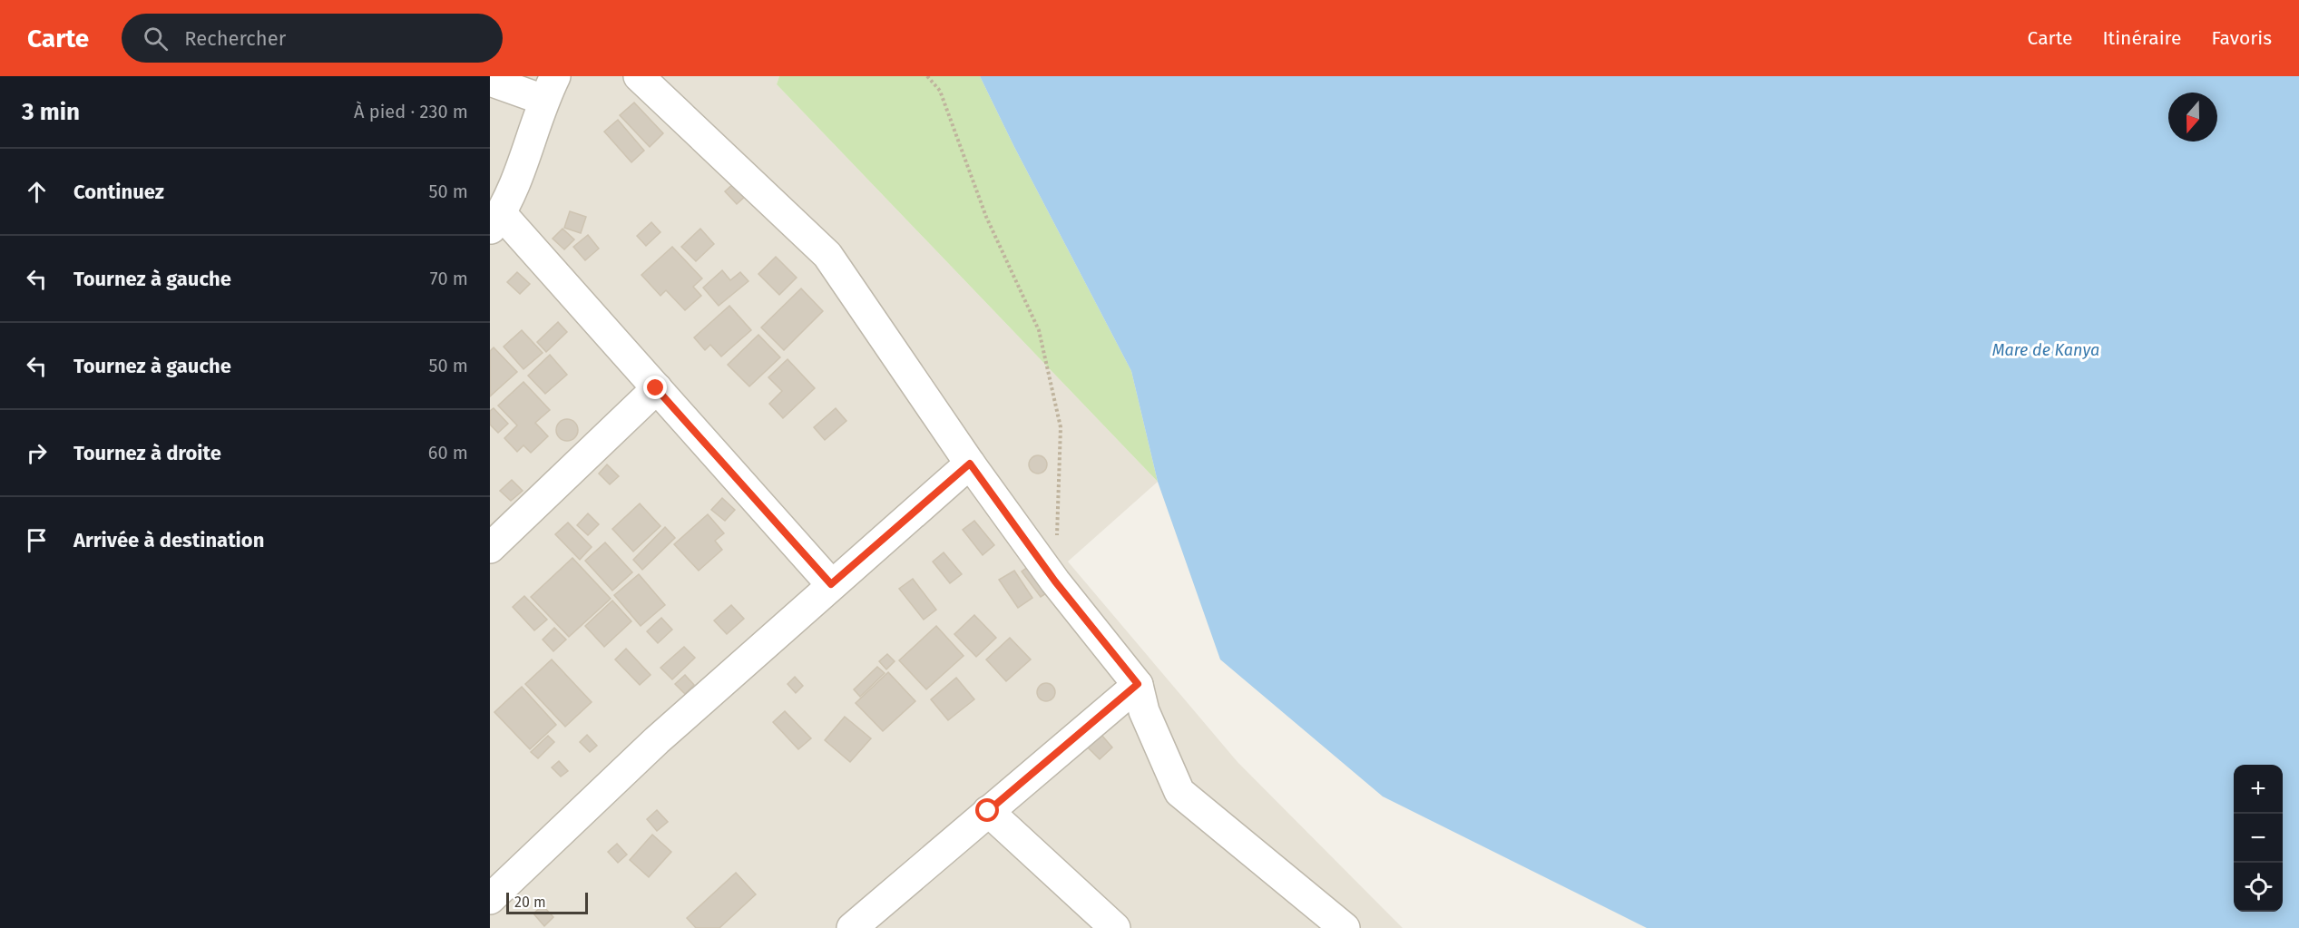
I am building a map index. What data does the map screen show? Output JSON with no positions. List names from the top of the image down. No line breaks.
{"water":["Mare de Kanya"],"scale_bar":"20 m","north":"bottom","page":{"header":"Carte","search":"Rechercher","nav":["Carte","Itinéraire","Favoris"],"heading":["3 min","À pied · 230 m"],"list":[["Continuez","50 m"],["Tournez à gauche","70 m"],["Tournez à gauche","50 m"],["Tournez à droite","60 m"],"Arrivée à destination"],"map_buttons":["+","−"],"scale":"20 m"}}
